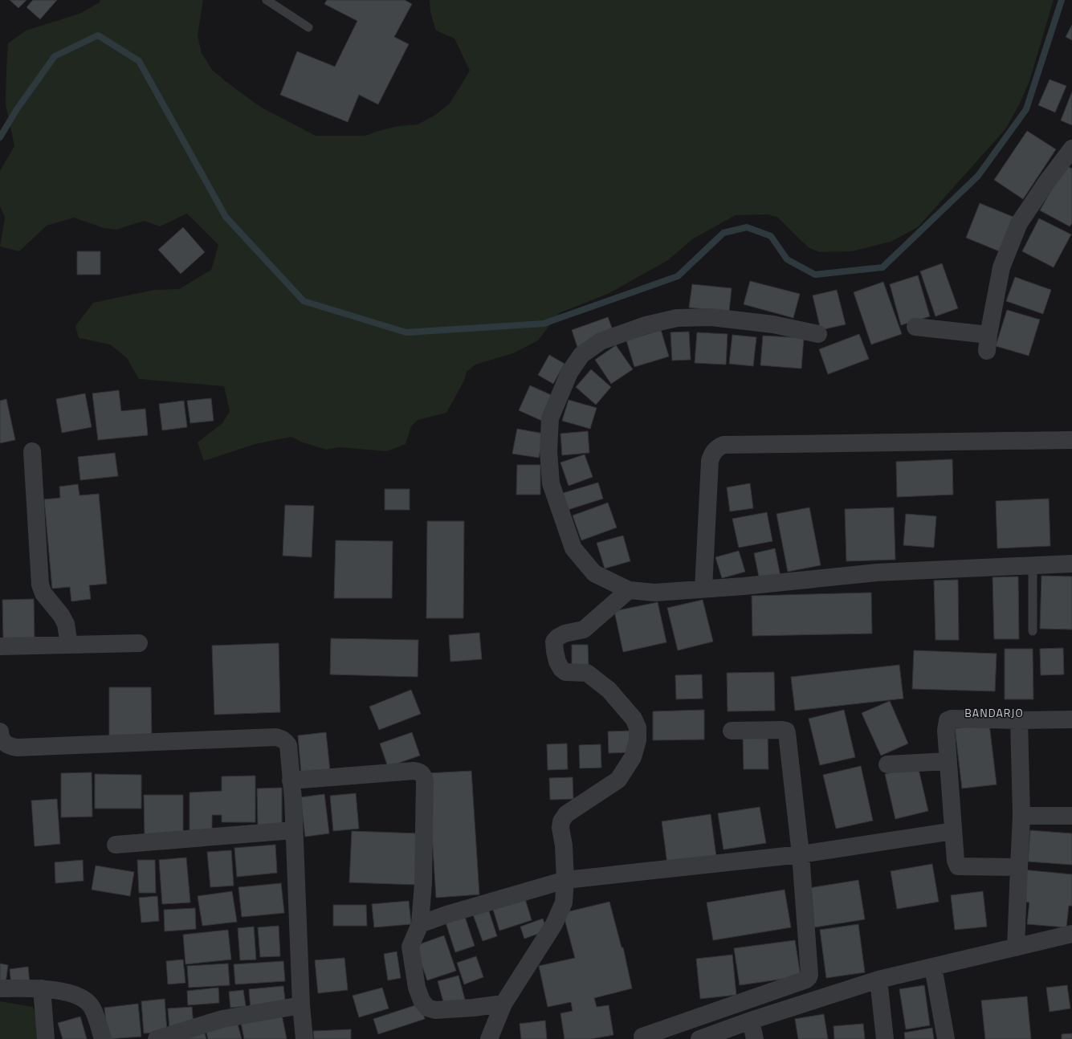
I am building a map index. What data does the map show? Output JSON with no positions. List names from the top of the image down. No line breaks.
{"districts":["BANDARJO"]}
